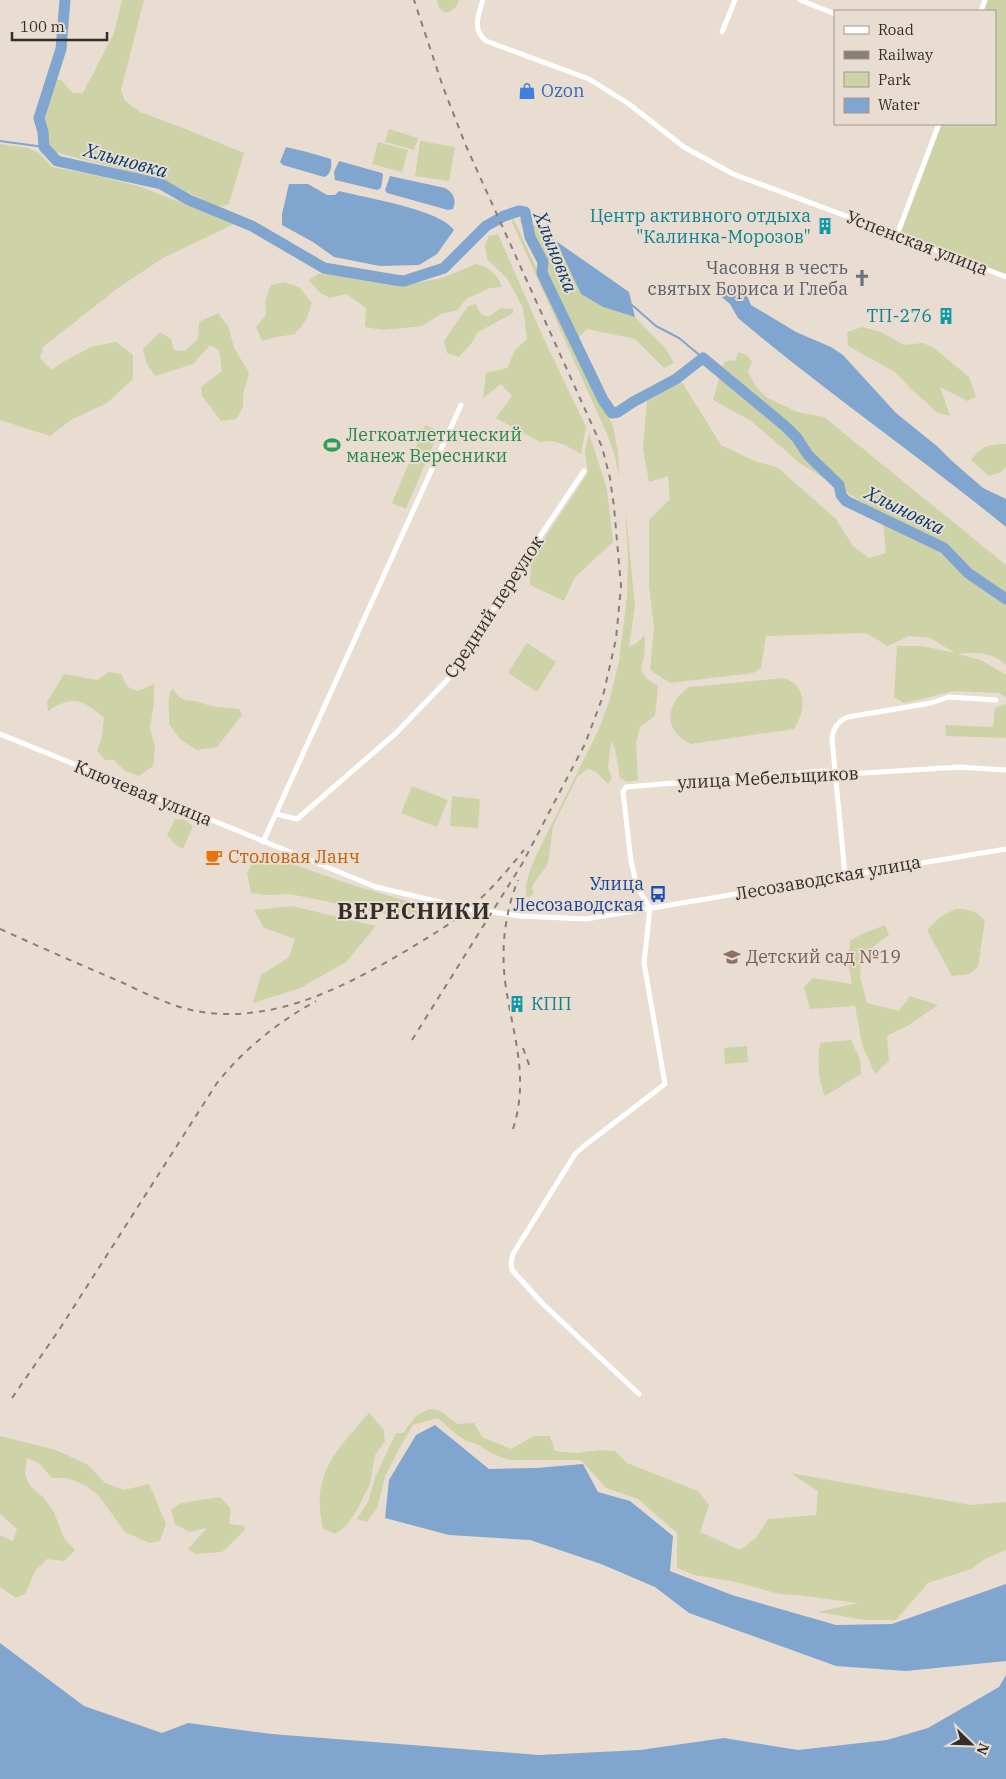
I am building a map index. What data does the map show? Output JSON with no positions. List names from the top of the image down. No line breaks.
{"streets":{"street":["Успенская улица","Средний переулок","улица Мебельщиков","Ключевая улица","Лесозаводская улица"]},"crossings":[["улица Мебельщиков","Лесозаводская улица"],["Ключевая улица","Лесозаводская улица"]],"districts":["ВЕРЕСНИКИ"],"water":["Хлыновка"],"places":{"shop":["Ozon"],"building":["Центр активного отдыха \"Калинка-Морозов\"","ТП-276","КПП"],"church":["Часовня в честь святых Бориса и Глеба"],"sports":["Легкоатлетический манеж Вересники"],"cafe":["Столовая Ланч"],"bus stop":["Улица Лесозаводская"],"school or university":["Детский сад №19"]},"legend":["Road","Railway","Park","Water"],"scale_bar":"100 m","north":"bottom right"}
